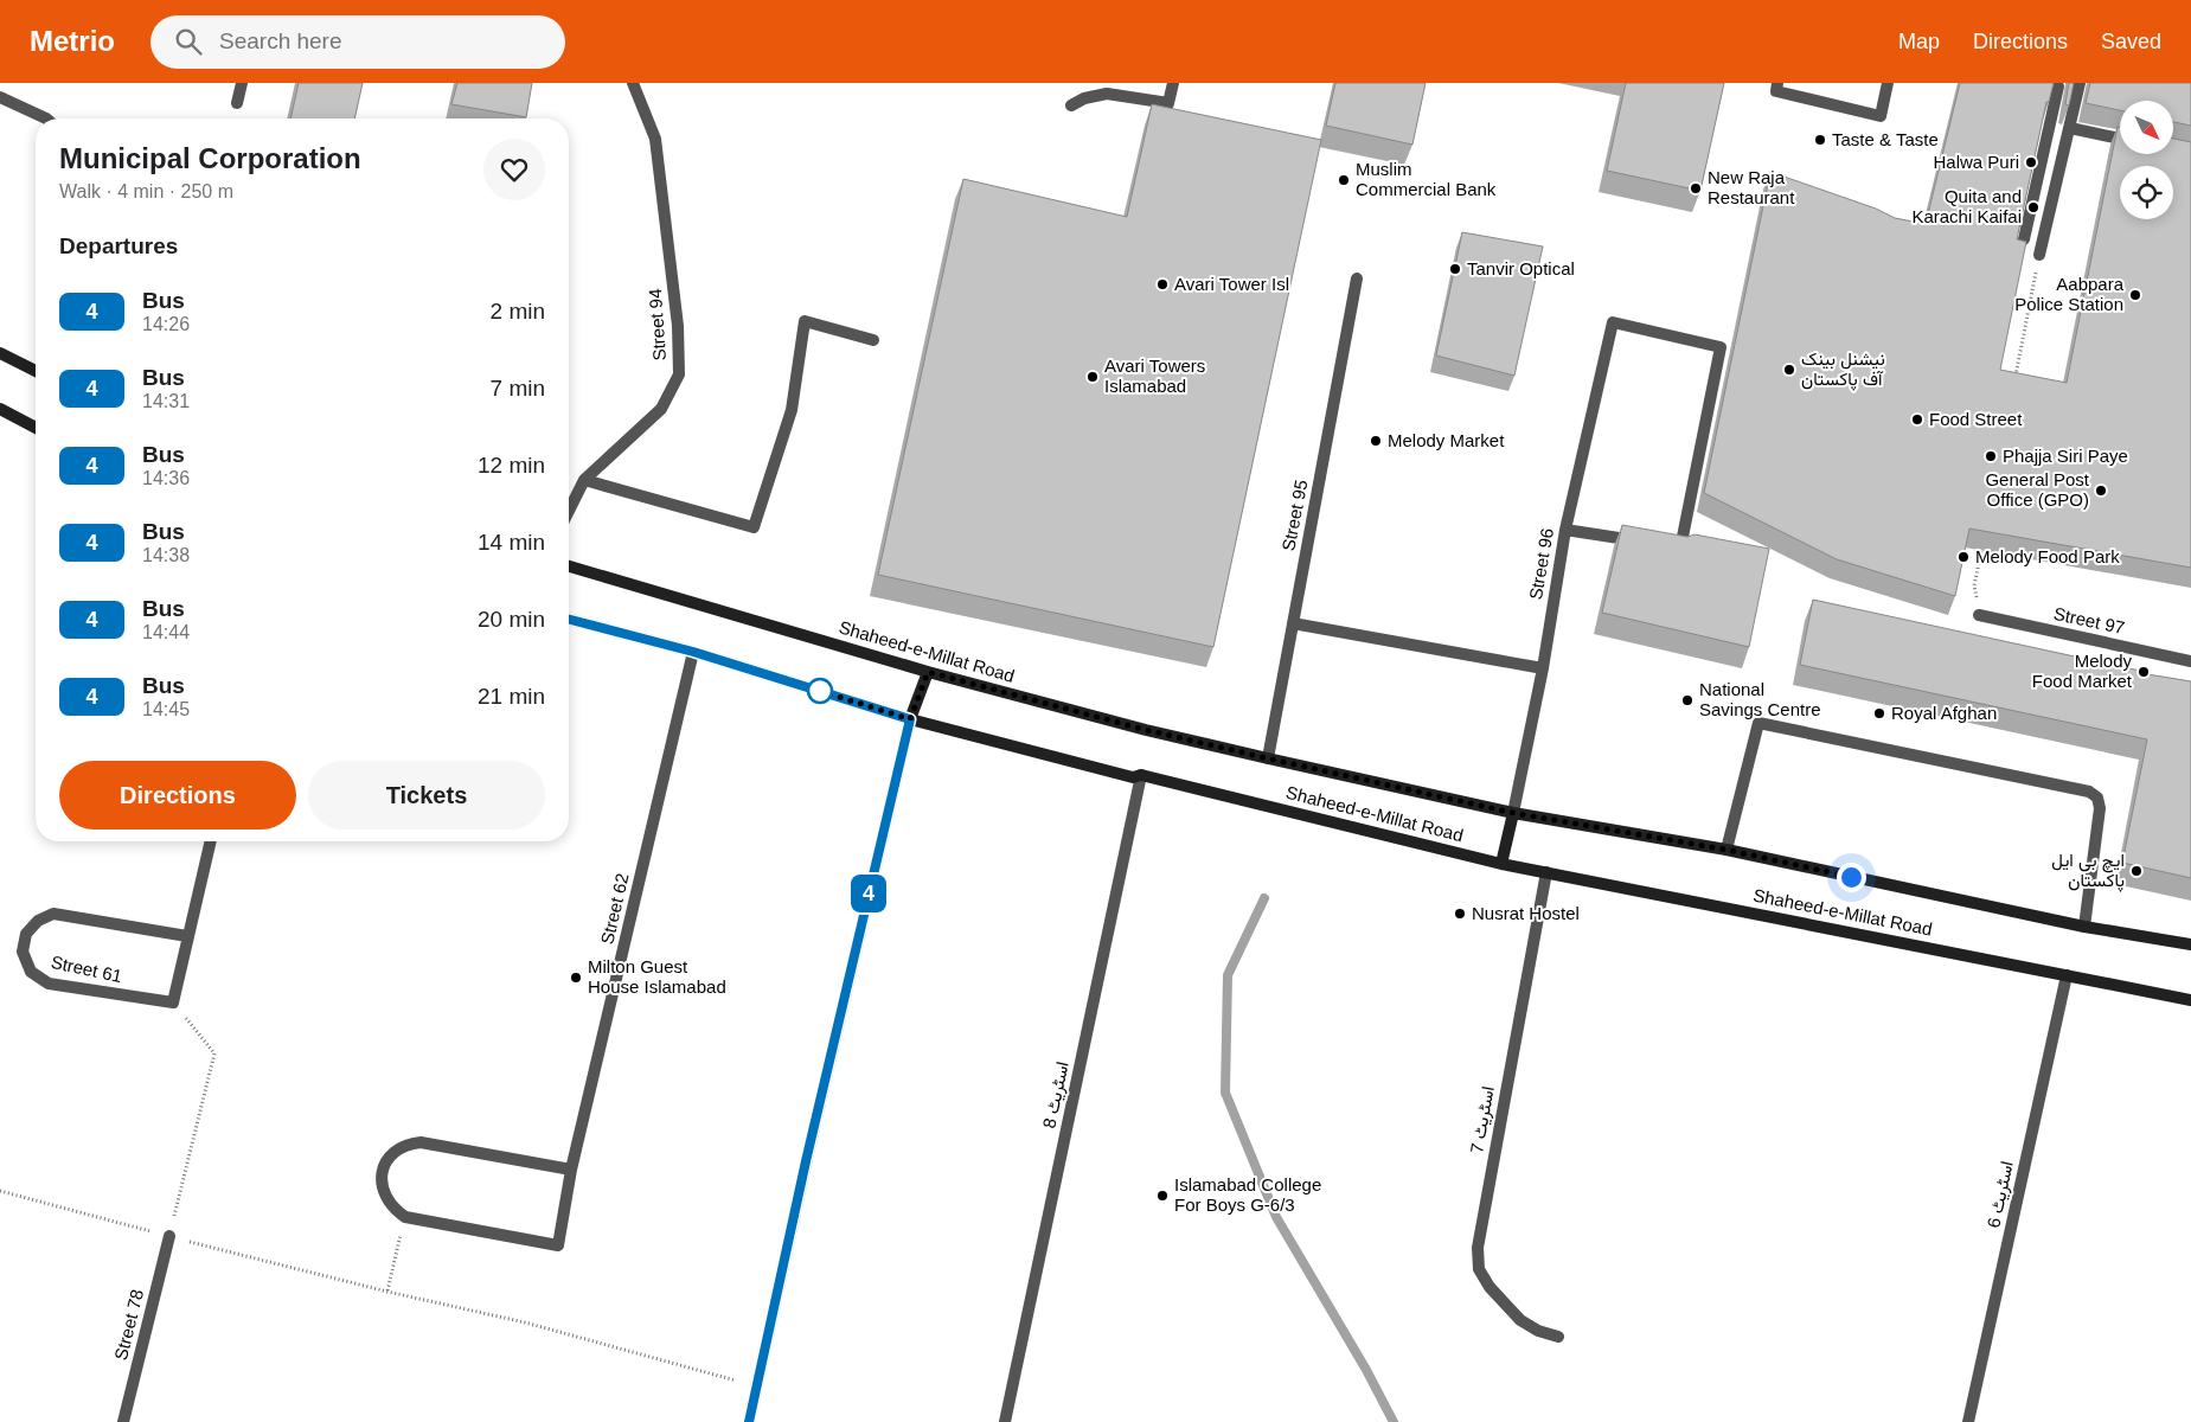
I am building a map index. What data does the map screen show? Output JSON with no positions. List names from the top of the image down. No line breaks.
{"streets":{"main road":["Shaheed-e-Millat Road"],"street":["Street 94","Street 95","Street 96","Street 97","Street 62","Street 61","اسٹریٹ 8","اسٹریٹ 7","اسٹریٹ 6","Street 78"]},"crossings":[["Street 95","Shaheed-e-Millat Road"],["Street 96","Shaheed-e-Millat Road"],["Shaheed-e-Millat Road","Street 62"],["Shaheed-e-Millat Road","اسٹریٹ 8"],["Shaheed-e-Millat Road","اسٹریٹ 7"],["Shaheed-e-Millat Road","اسٹریٹ 6"]],"places":["Taste & Taste","Halwa Puri","Muslim Commercial Bank","New Raja Restaurant","Quita and Karachi Kaifai","Tanvir Optical","Avari Tower Isl","Aabpara Police Station","نیشنل بینک آف پاکستان","Avari Towers Islamabad","Food Street","Melody Market","Phajja Siri Paye","General Post Office (GPO)","Melody Food Park","Melody Food Market","National Savings Centre","Royal Afghan","ایچ بی ایل پاکستان","Nusrat Hostel","Milton Guest House Islamabad","Islamabad College For Boys G-6/3"],"lines":["bus line 4"],"north":"bottom right","page":{"header":"Metrio","search":"Search here","nav":["Map","Directions","Saved"],"on_map":"4","heading":[["Municipal Corporation","Walk · 4 min · 250 m"],"Departures"],"list":[{"mark":"4","name":"Bus","note":"14:26","value":"2 min"},{"mark":"4","name":"Bus","note":"14:31","value":"7 min"},{"mark":"4","name":"Bus","note":"14:36","value":"12 min"},{"mark":"4","name":"Bus","note":"14:38","value":"14 min"},{"mark":"4","name":"Bus","note":"14:44","value":"20 min"},{"mark":"4","name":"Bus","note":"14:45","value":"21 min"}],"buttons":["Directions","Tickets"]}}
